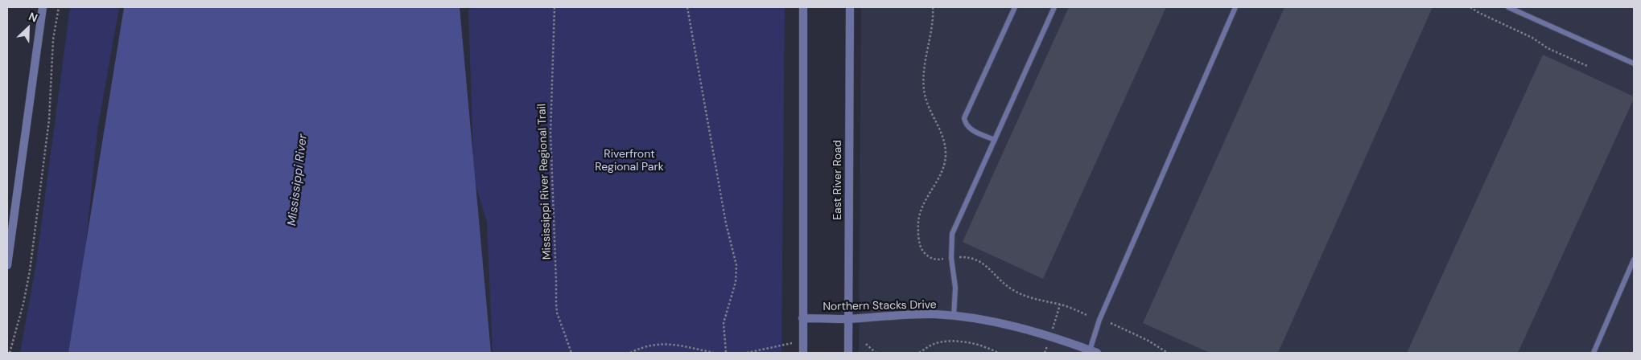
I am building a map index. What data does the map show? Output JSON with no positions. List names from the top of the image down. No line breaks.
{"streets":{"street":["East River Road","Northern Stacks Drive"],"path":["Mississippi River Regional Trail"]},"crossings":[["East River Road","Northern Stacks Drive"]],"water":["Mississippi River"],"parks":["Riverfront Regional Park"],"north":"top right"}
